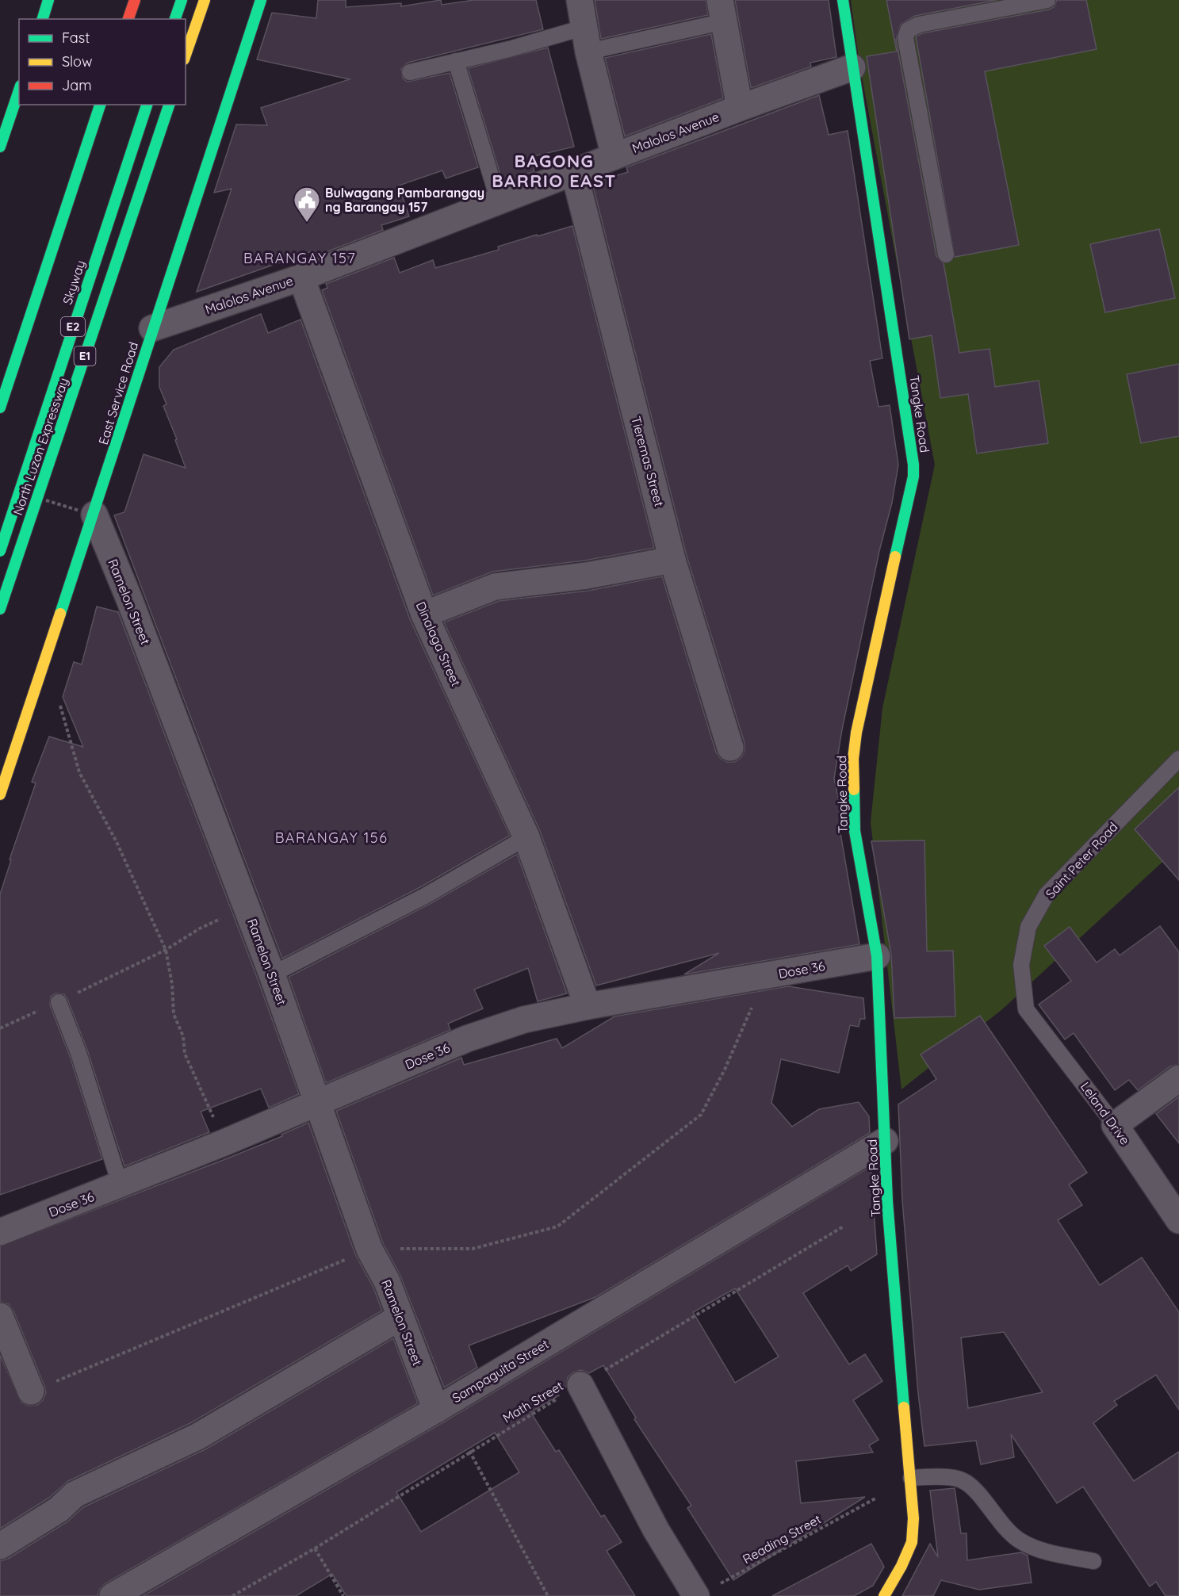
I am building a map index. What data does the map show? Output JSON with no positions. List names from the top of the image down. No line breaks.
{"streets":{"main road":["Skyway","E2","E1","East Service Road","Tangke Road","North Luzon Expressway"],"street":["Malolos Avenue","Tieremas Street","Ramelon Street","Dinalaga Street","Dose 36","Leland Drive","Sampaguita Street"],"lane":["Saint Peter Road"],"path":["Math Street","Reading Street"]},"crossings":[["Malolos Avenue","East Service Road"],["Malolos Avenue","Tangke Road"],["Malolos Avenue","Tieremas Street"],["Malolos Avenue","Dinalaga Street"],["East Service Road","Ramelon Street"],["Tangke Road","Dose 36"],["Tangke Road","Sampaguita Street"],["Ramelon Street","Dose 36"],["Ramelon Street","Sampaguita Street"],["Dinalaga Street","Dose 36"],["Saint Peter Road","Leland Drive"]],"districts":["BAGONG BARRIO EAST","BARANGAY 157","BARANGAY 156"],"places":{"public building":["Bulwagang Pambarangay ng Barangay 157"]},"legend":["Fast","Slow","Jam"]}
